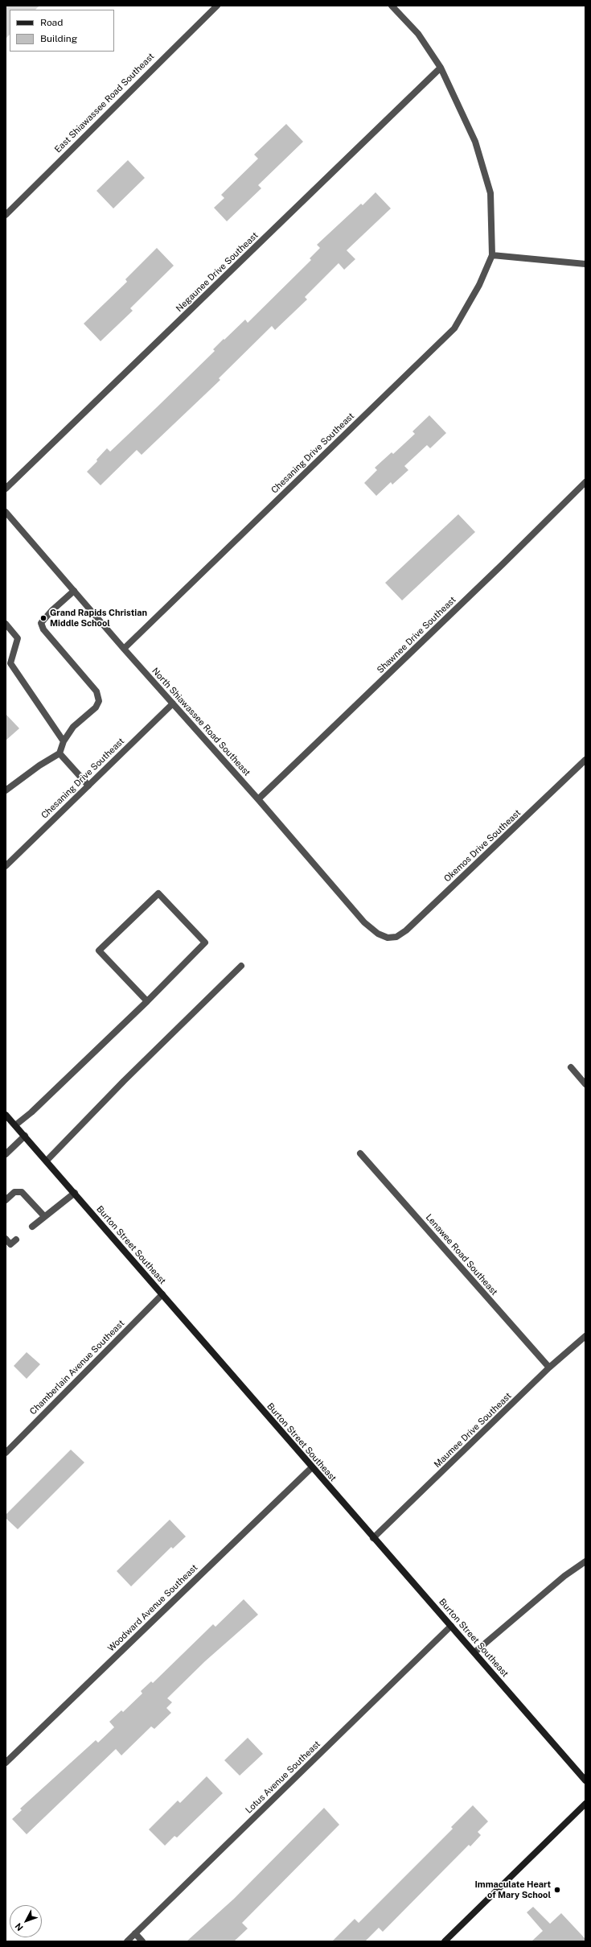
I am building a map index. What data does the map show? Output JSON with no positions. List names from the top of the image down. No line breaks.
{"streets":{"main road":["Burton Street Southeast"],"street":["East Shiawassee Road Southeast","Negaunee Drive Southeast","Chesaning Drive Southeast","Shawnee Drive Southeast","North Shiawassee Road Southeast","Okemos Drive Southeast","Lenawee Road Southeast","Chamberlain Avenue Southeast","Maumee Drive Southeast","Woodward Avenue Southeast","Lotus Avenue Southeast"]},"crossings":[["Chesaning Drive Southeast","North Shiawassee Road Southeast"],["Shawnee Drive Southeast","North Shiawassee Road Southeast"],["North Shiawassee Road Southeast","Okemos Drive Southeast"],["Burton Street Southeast","Chamberlain Avenue Southeast"],["Burton Street Southeast","Maumee Drive Southeast"],["Burton Street Southeast","Woodward Avenue Southeast"],["Burton Street Southeast","Lotus Avenue Southeast"],["Lenawee Road Southeast","Maumee Drive Southeast"]],"places":["Grand Rapids Christian Middle School","Immaculate Heart of Mary School"],"legend":["Road","Building"],"north":"bottom left"}
